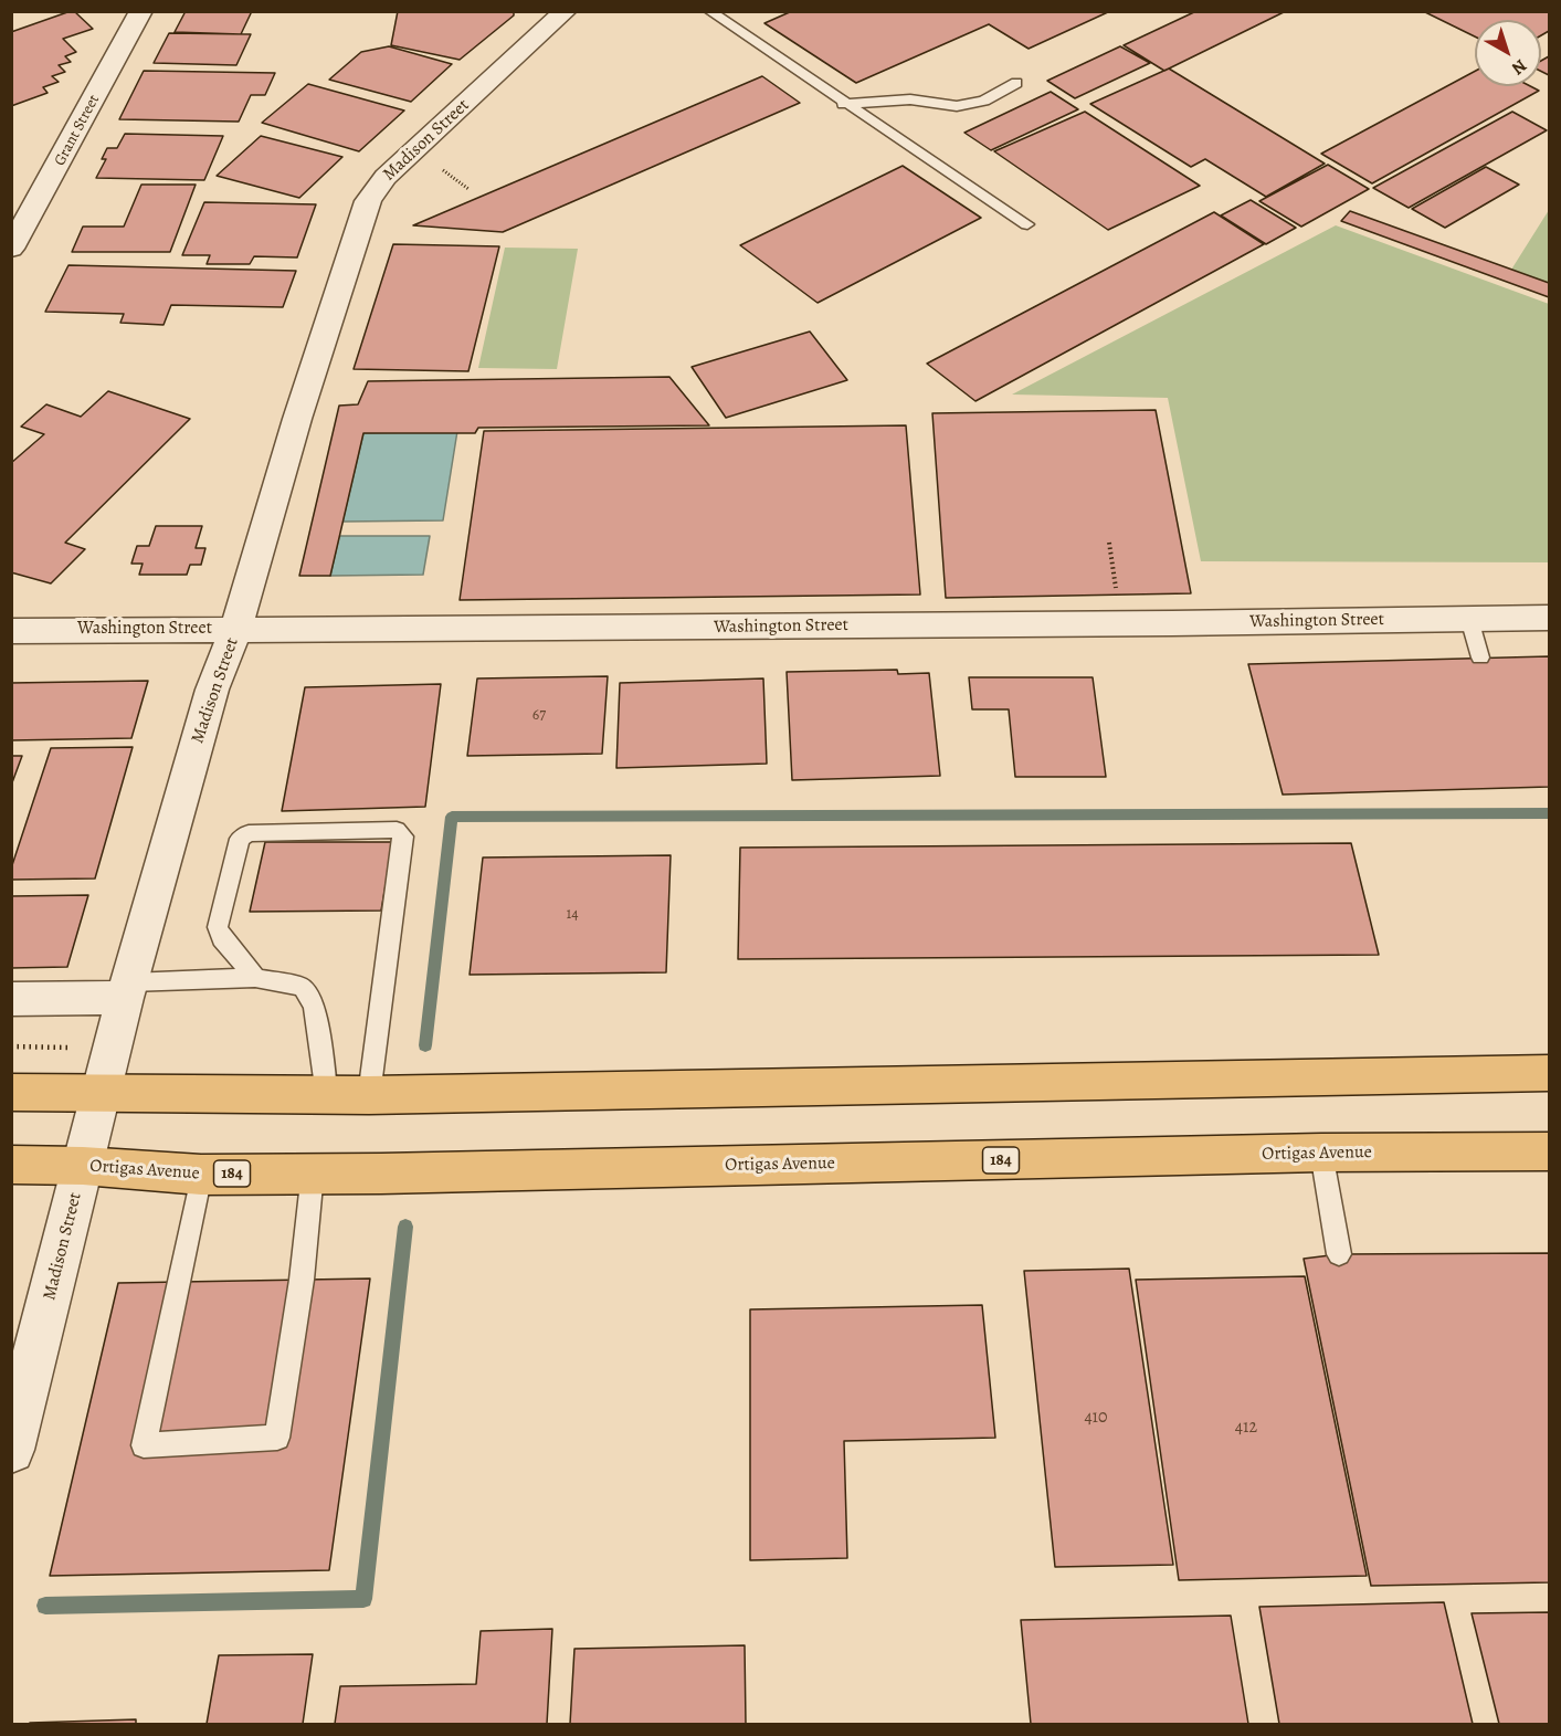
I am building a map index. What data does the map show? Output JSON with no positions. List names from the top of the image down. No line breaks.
{"streets":{"main road":["Ortigas Avenue","184"],"street":["Grant Street","Madison Street","Washington Street"]},"crossings":[["Madison Street","Washington Street"],["Madison Street","Ortigas Avenue"]],"house_numbers":["67","14","410","412"],"north":"bottom right"}
